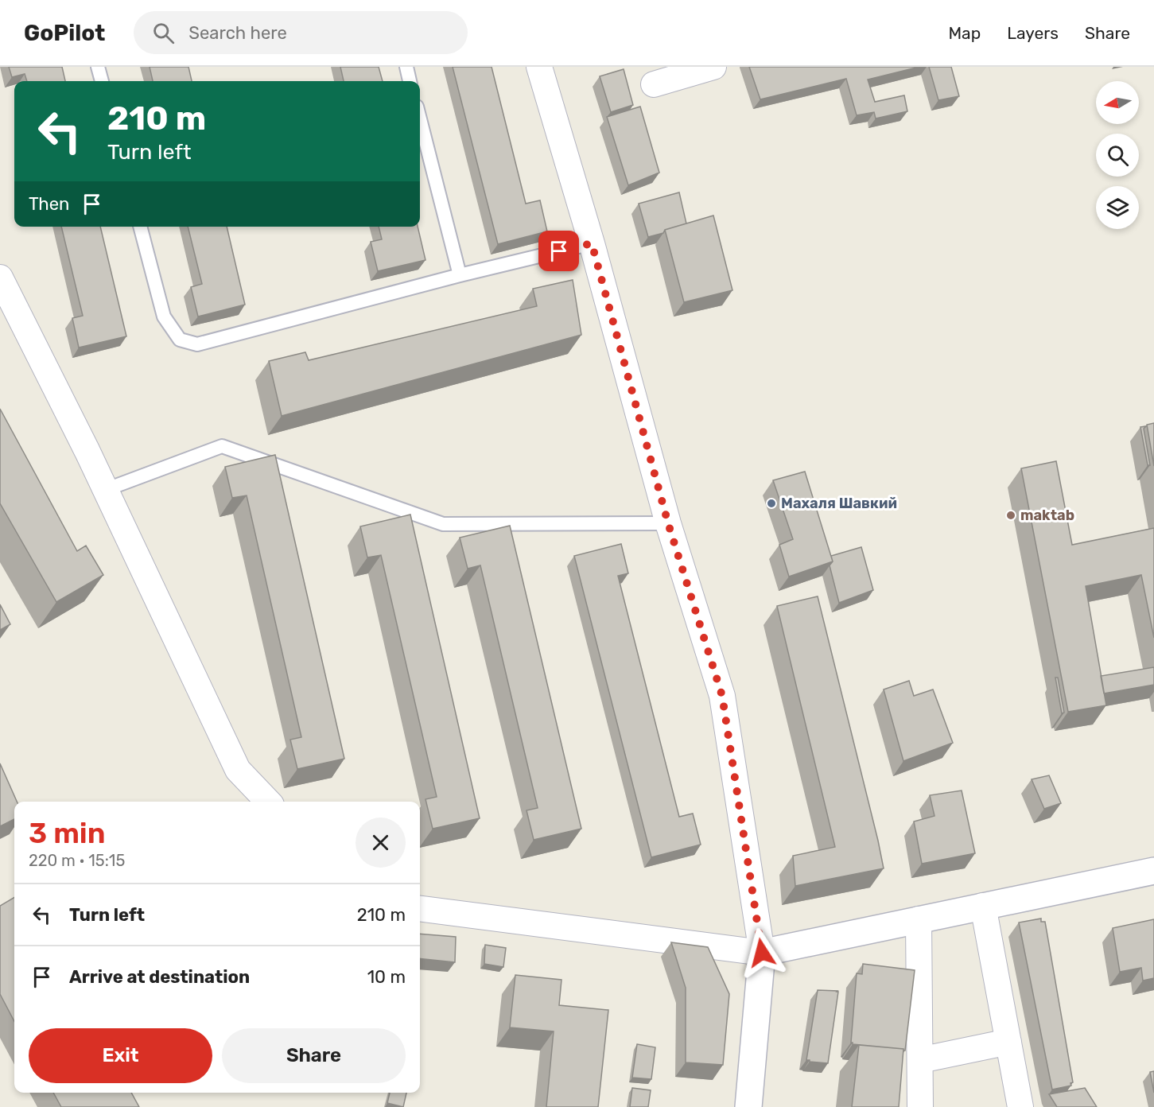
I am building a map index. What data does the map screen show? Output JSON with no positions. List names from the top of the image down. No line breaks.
{"places":["Махаля Шавкий","maktab"],"north":"left","page":{"header":"GoPilot","search":"Search here","nav":["Map","Layers","Share"],"turn":["210 m","Turn left"],"then":"Then","heading":["3 min","220 m · 15:15"],"list":[{"name":"Turn left","value":"210 m"},{"name":"Arrive at destination","value":"10 m"}],"buttons":["Exit","Share"]}}
